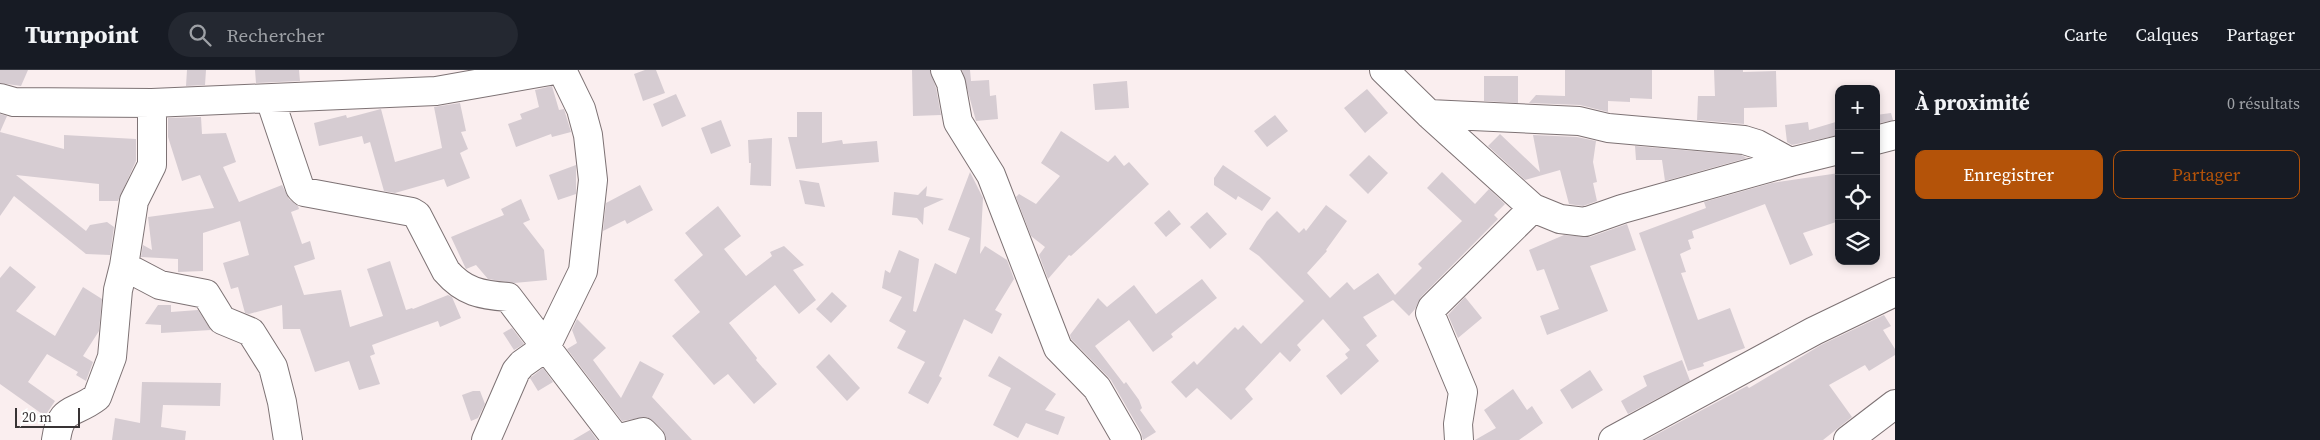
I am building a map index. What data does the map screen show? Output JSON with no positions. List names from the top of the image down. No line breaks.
{"scale_bar":"20 m","page":{"header":"Turnpoint","search":"Rechercher","nav":["Carte","Calques","Partager"],"heading":["À proximité","0 résultats"],"map_buttons":["+","−"],"buttons":["Enregistrer","Partager"],"scale":"20 m"}}
